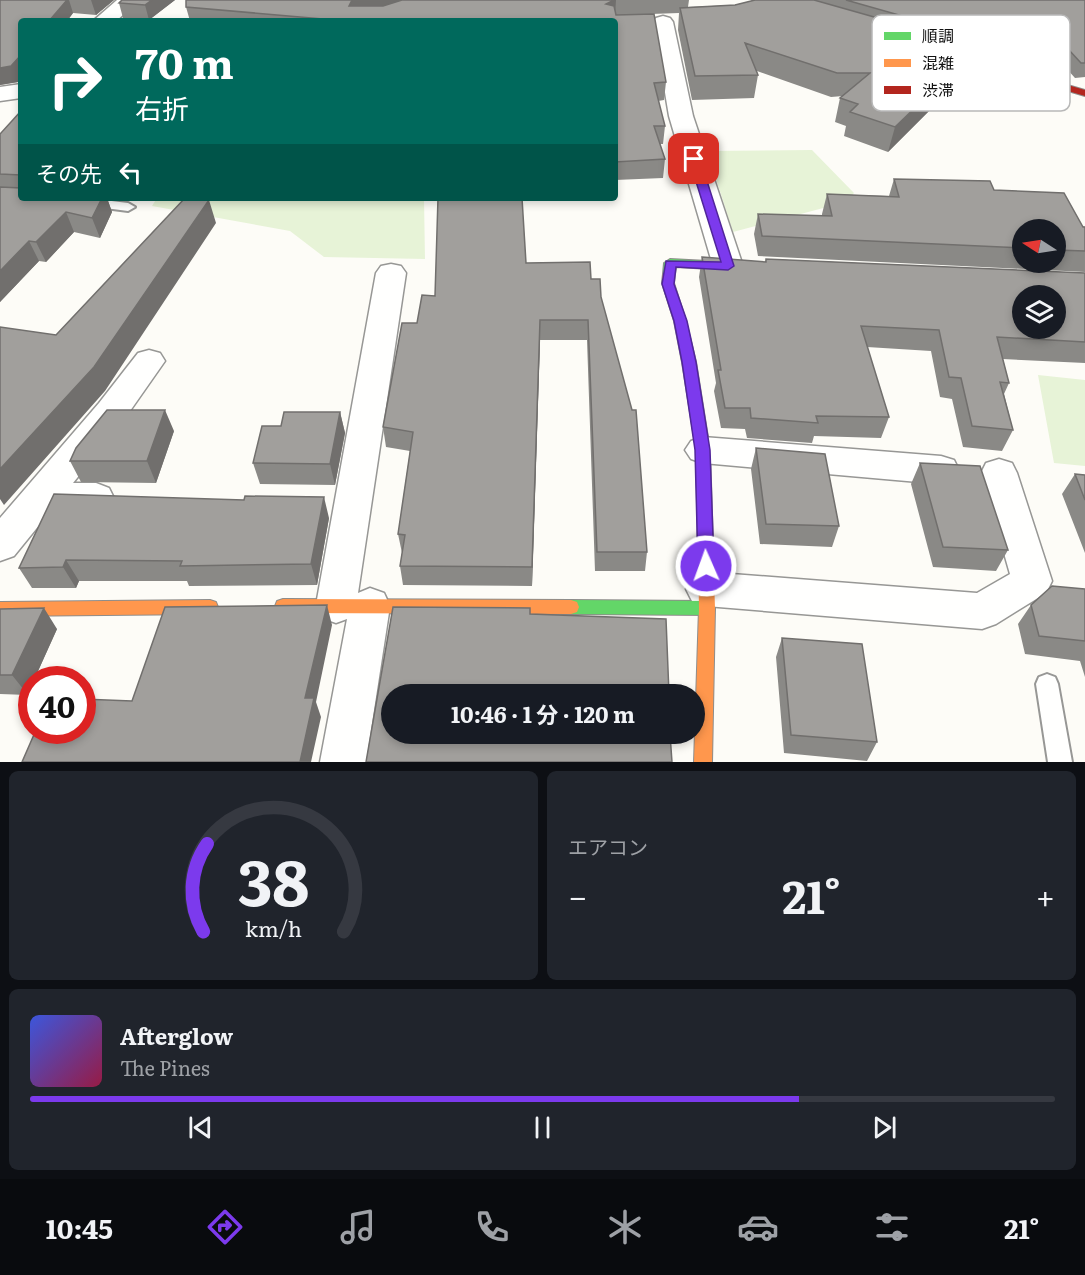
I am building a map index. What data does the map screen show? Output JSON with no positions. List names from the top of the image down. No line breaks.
{"legend":["順調","混雑","渋滞"],"north":"left","page":{"turn":["70 m","右折"],"then":"その先","limit":"40","trip":"10:46 · 1 分 · 120 m","tile":"エアコン","heat":["−","21°","+"],"song":["Afterglow","The Pines"],"tabs":["10:45","21°"],"gauge":["38","km/h"]}}
